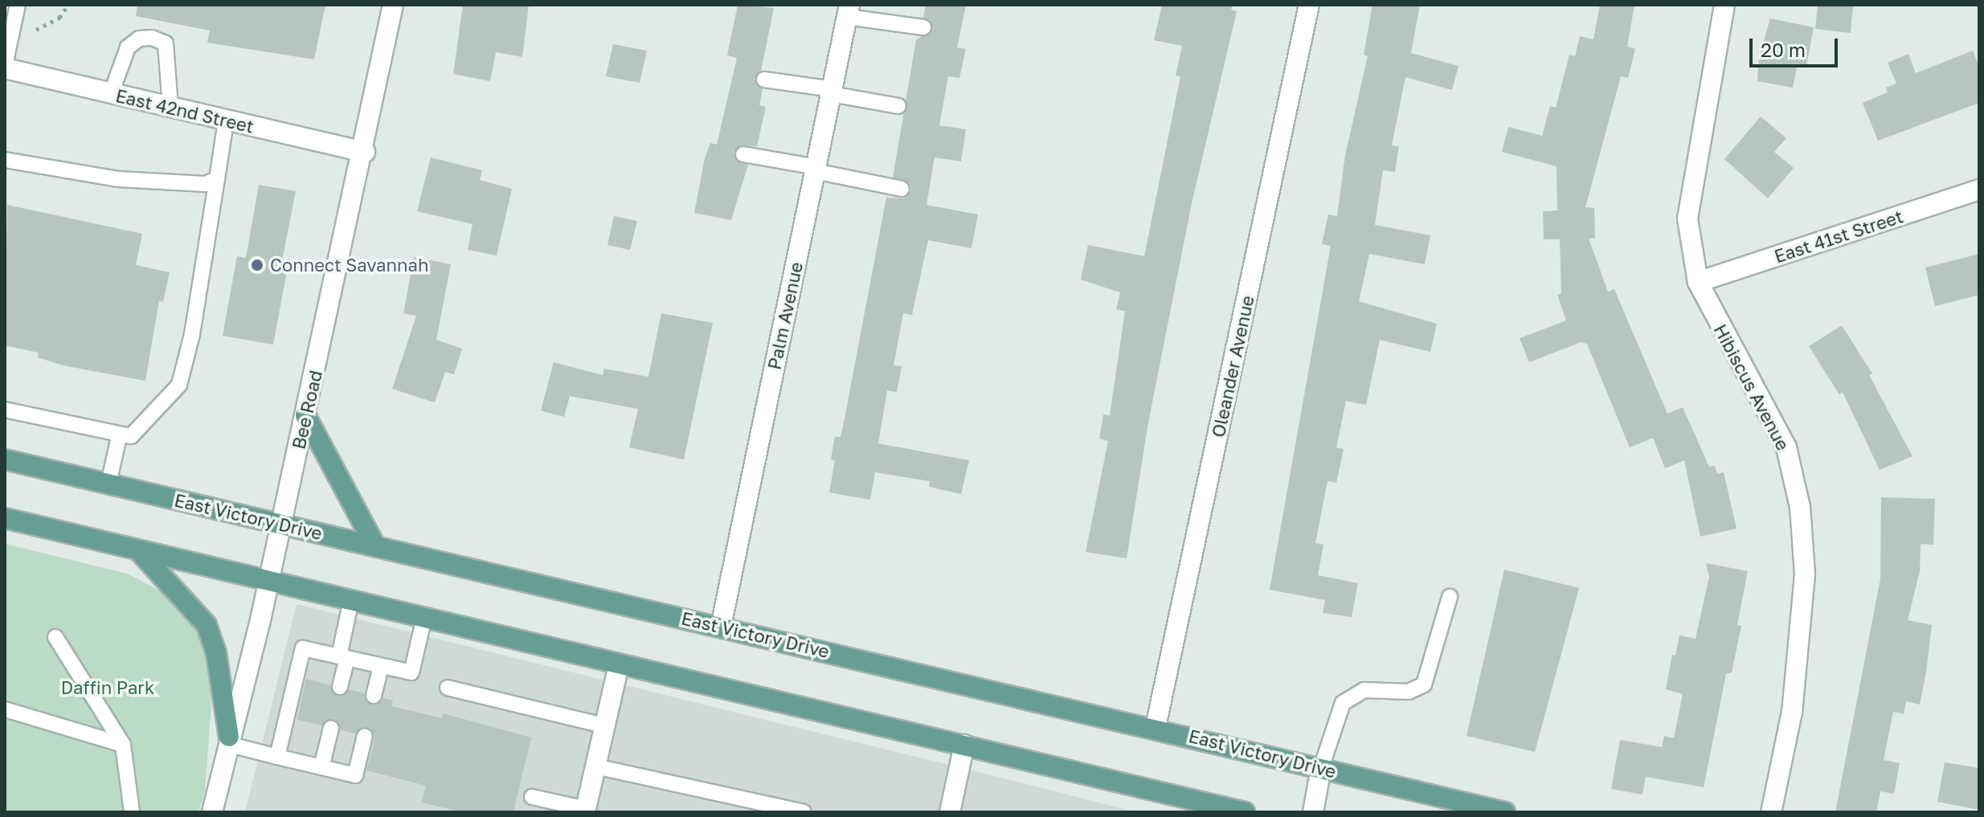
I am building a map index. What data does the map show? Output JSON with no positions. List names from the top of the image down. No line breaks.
{"streets":{"main road":["East Victory Drive"],"street":["East 42nd Street","East 41st Street","Palm Avenue","Oleander Avenue","Hibiscus Avenue","Bee Road"]},"crossings":[["East 42nd Street","Bee Road"],["East 41st Street","Hibiscus Avenue"],["Palm Avenue","East Victory Drive"],["Oleander Avenue","East Victory Drive"],["Bee Road","East Victory Drive"]],"parks":["Daffin Park"],"places":["Connect Savannah"],"scale_bar":"20 m"}
